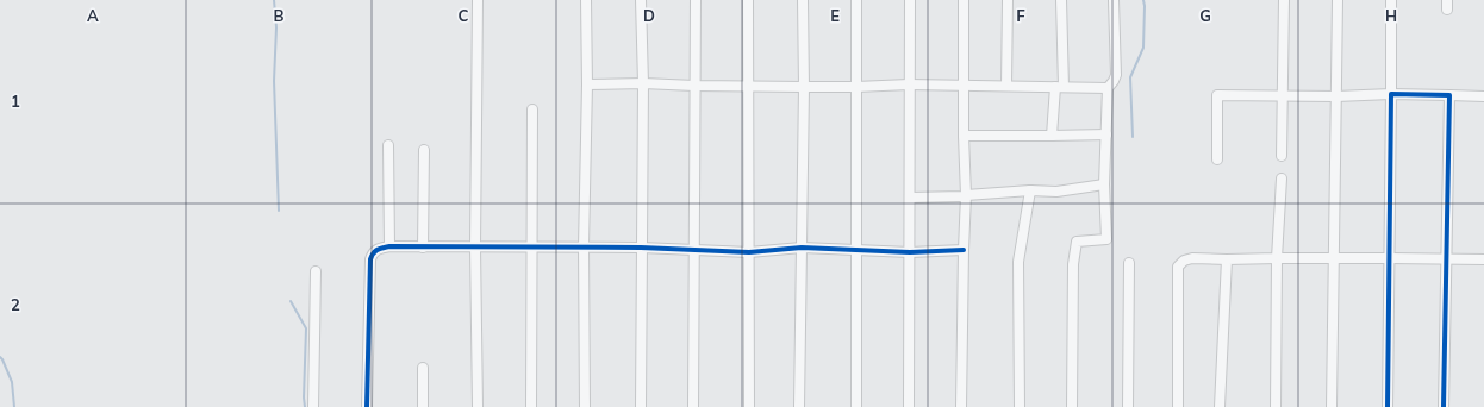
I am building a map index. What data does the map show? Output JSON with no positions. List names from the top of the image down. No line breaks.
{"grid":{"columns":["A","B","C","D","E","F","G","H"],"rows":["1","2"]}}
